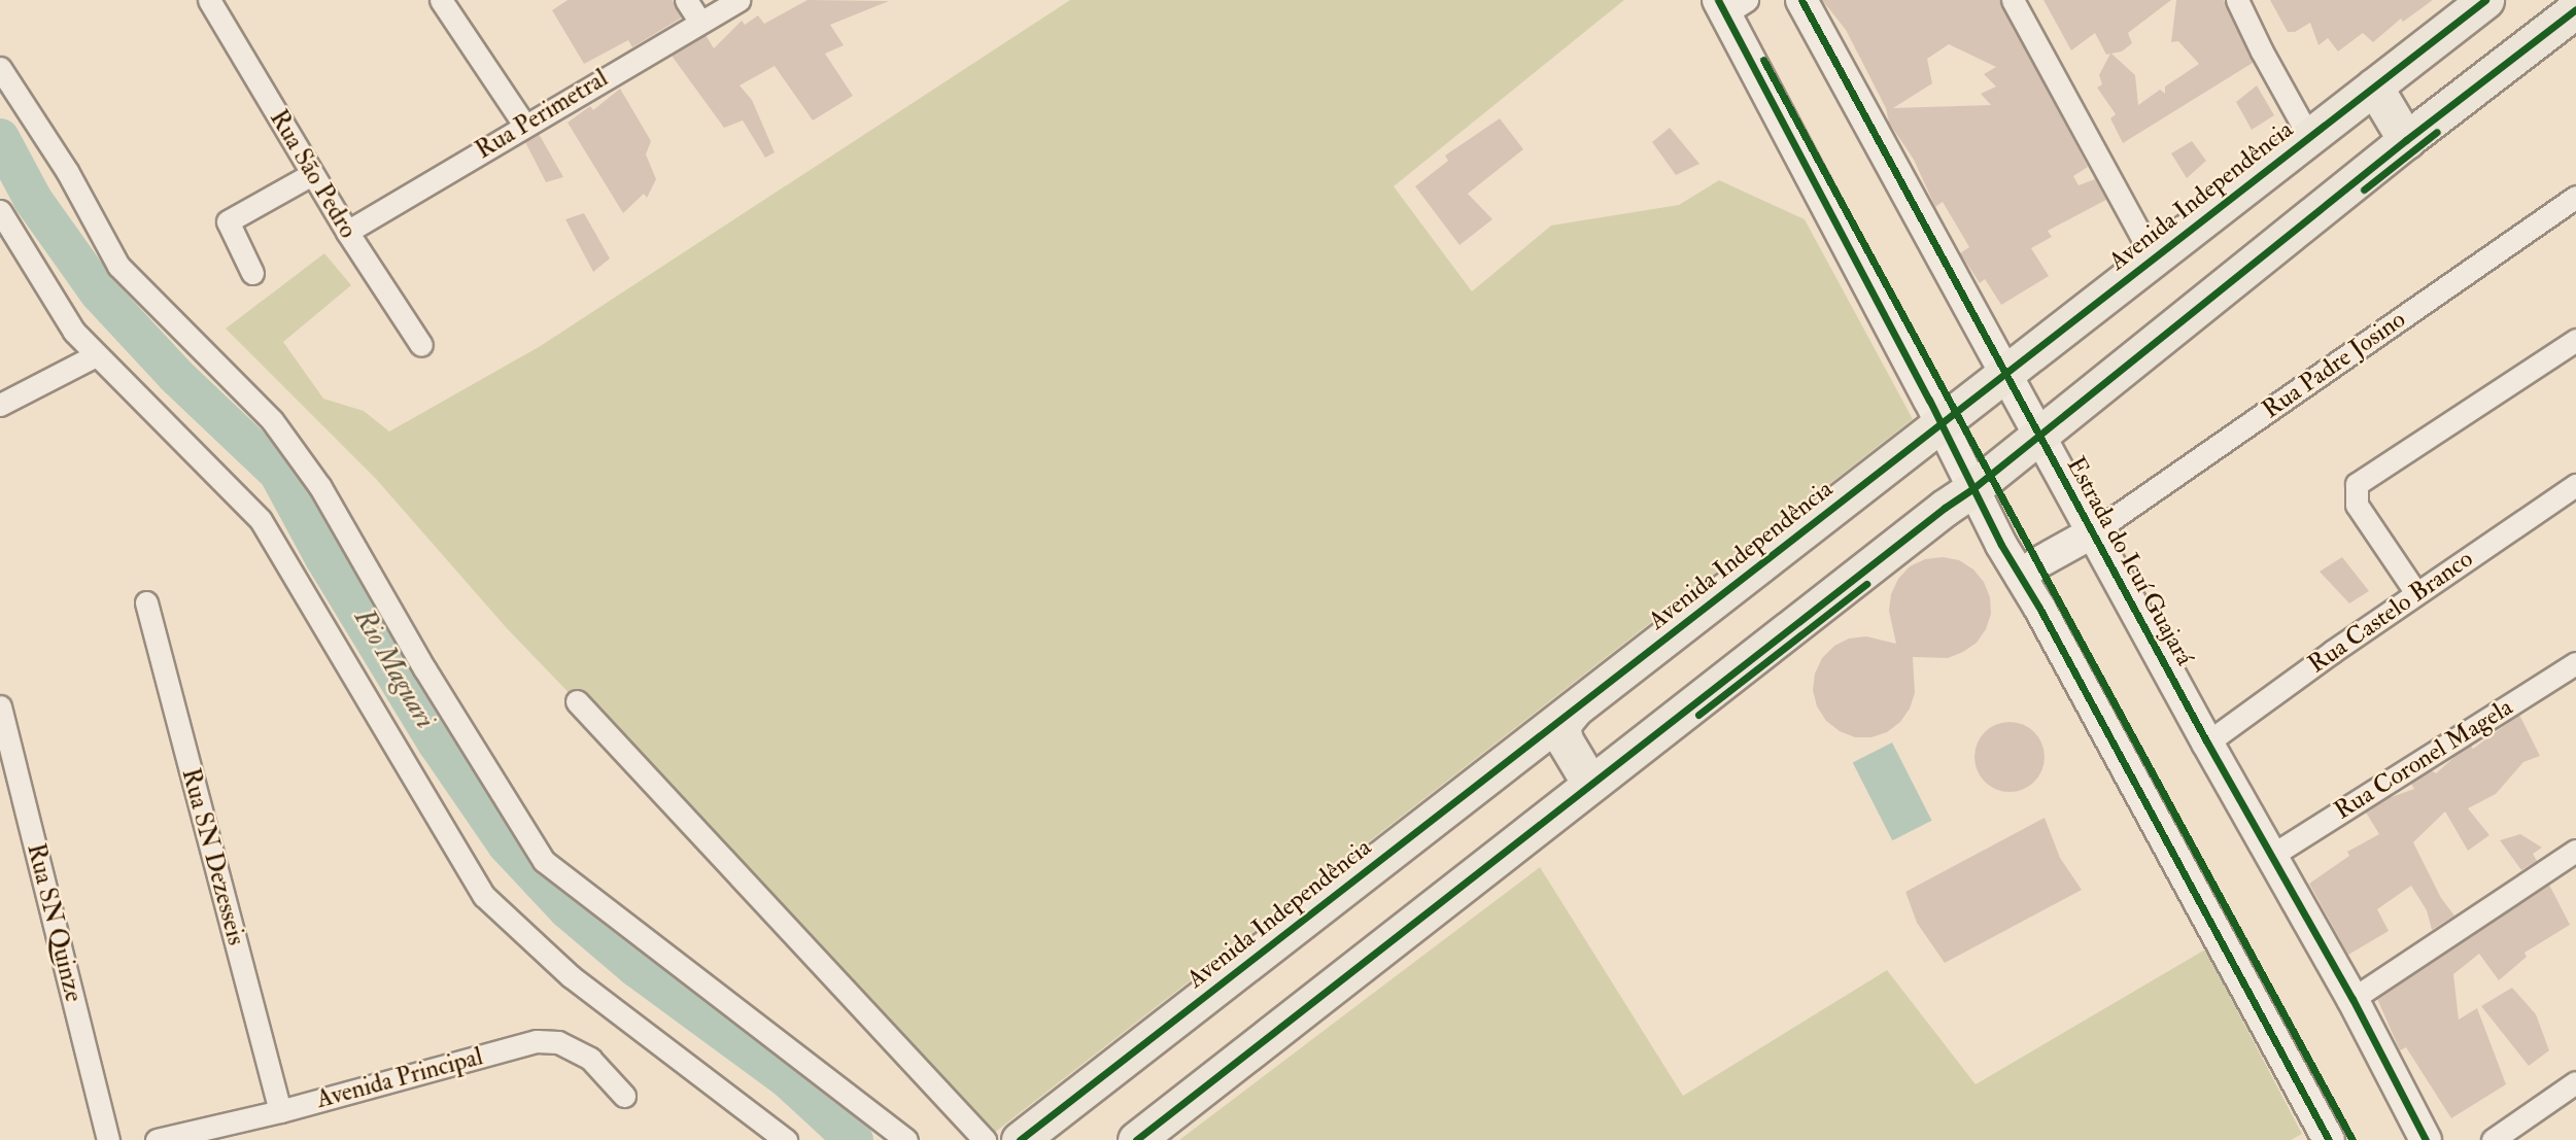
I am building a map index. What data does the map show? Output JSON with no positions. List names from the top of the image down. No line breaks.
{"streets":{"main road":["Avenida Independência","Estrada do Icuí Guajará"],"street":["Rua Perimetral","Rua São Pedro","Rua Padre Josino","Rua Castelo Branco","Rua Coronel Magela","Rua SN Dezesseis","Rua SN Quinze","Avenida Principal"]},"crossings":[["Rua Perimetral","Rua São Pedro"],["Avenida Independência","Estrada do Icuí Guajará"],["Rua Padre Josino","Estrada do Icuí Guajará"],["Estrada do Icuí Guajará","Rua Castelo Branco"],["Estrada do Icuí Guajará","Rua Coronel Magela"],["Rua SN Dezesseis","Avenida Principal"]],"water":["Rio Maguari"]}
